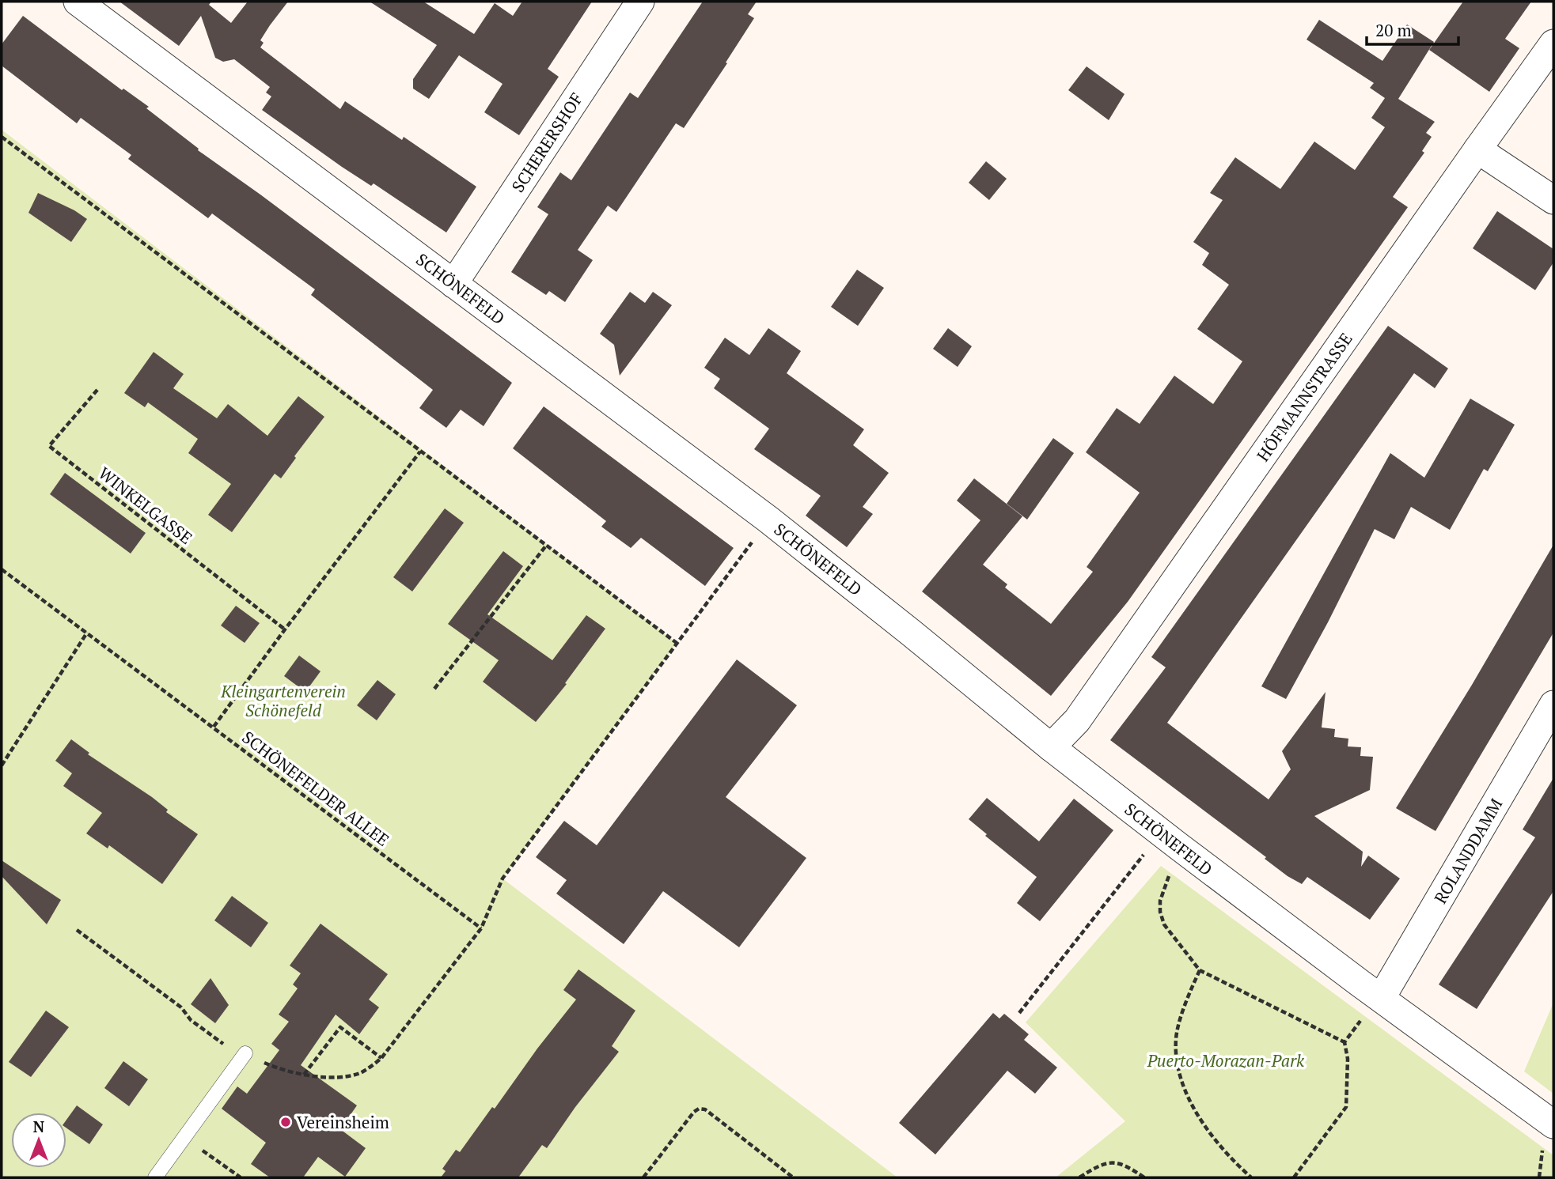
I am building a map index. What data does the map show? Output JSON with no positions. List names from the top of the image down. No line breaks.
{"streets":{"street":["SCHERERSHOF","SCHÖNEFELD","HÖFMANNSTRASSE","ROLANDDAMM"],"path":["WINKELGASSE","SCHÖNEFELDER ALLEE"]},"crossings":[["SCHERERSHOF","SCHÖNEFELD"],["SCHÖNEFELD","HÖFMANNSTRASSE"],["SCHÖNEFELD","ROLANDDAMM"]],"parks":["Kleingartenverein Schönefeld","Puerto-Morazan-Park"],"places":["Vereinsheim"],"scale_bar":"20 m","north":"top"}
